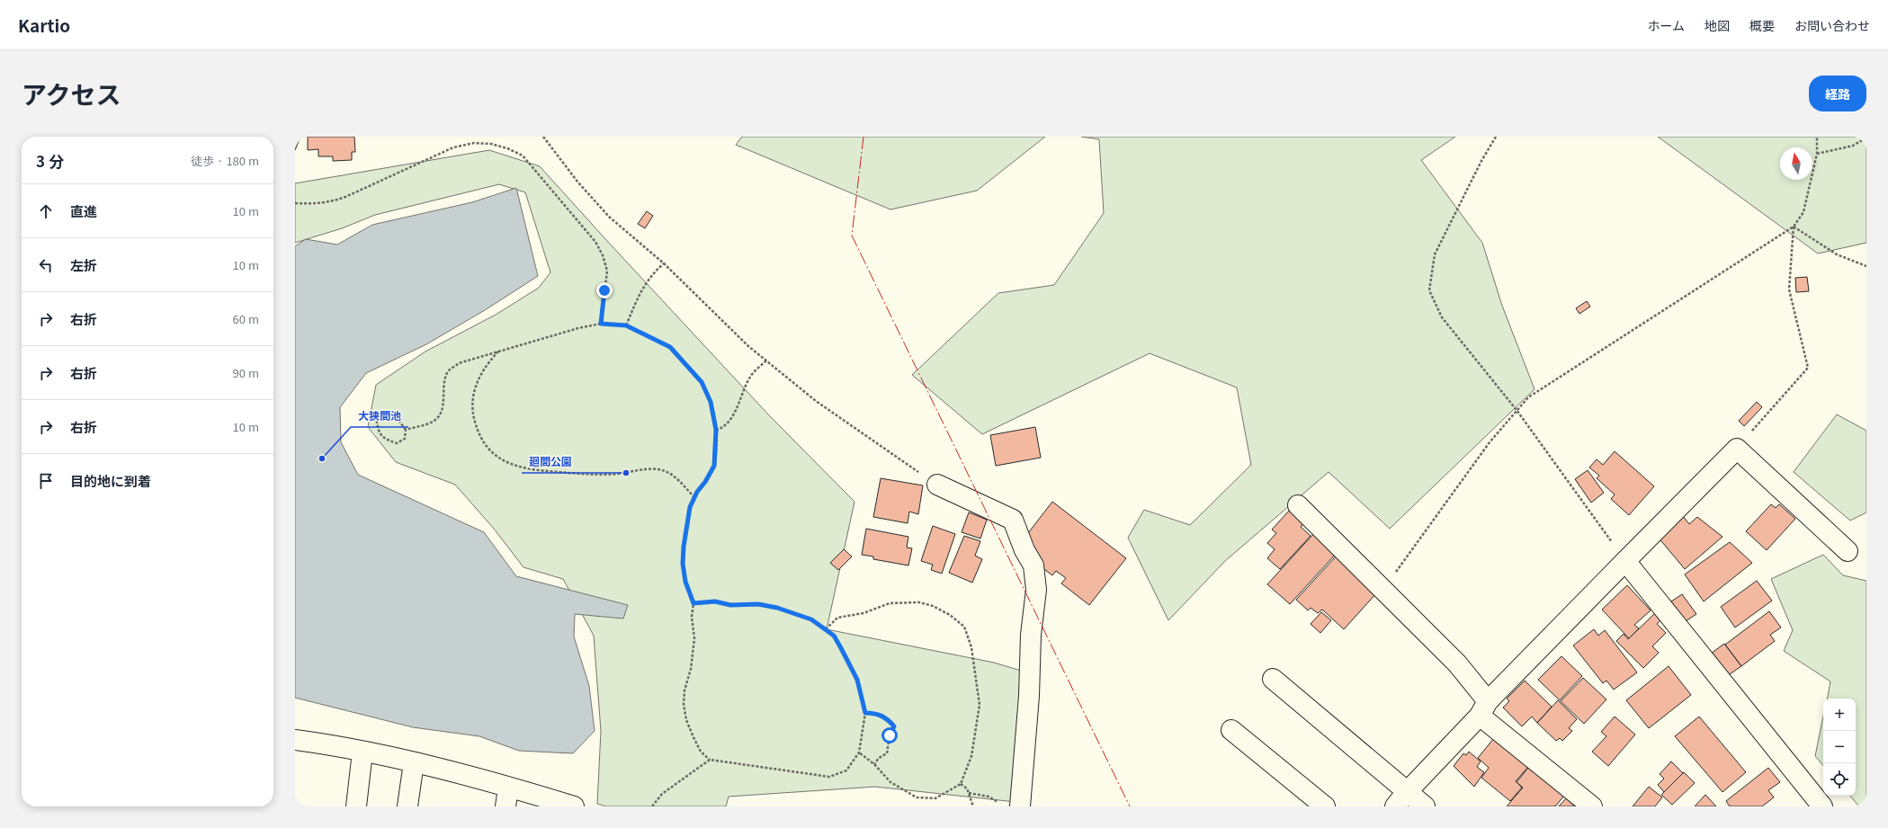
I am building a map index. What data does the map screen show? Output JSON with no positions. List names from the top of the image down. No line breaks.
{"places":["大狭間池","廻間公園"],"north":"top","page":{"header":"Kartio","nav":["ホーム","地図","概要","お問い合わせ"],"title":"アクセス","buttons":"経路","heading":["3 分","徒歩 · 180 m"],"list":[["直進","10 m"],["左折","10 m"],["右折","60 m"],["右折","90 m"],["右折","10 m"],"目的地に到着"],"map_buttons":["+","−"]}}
